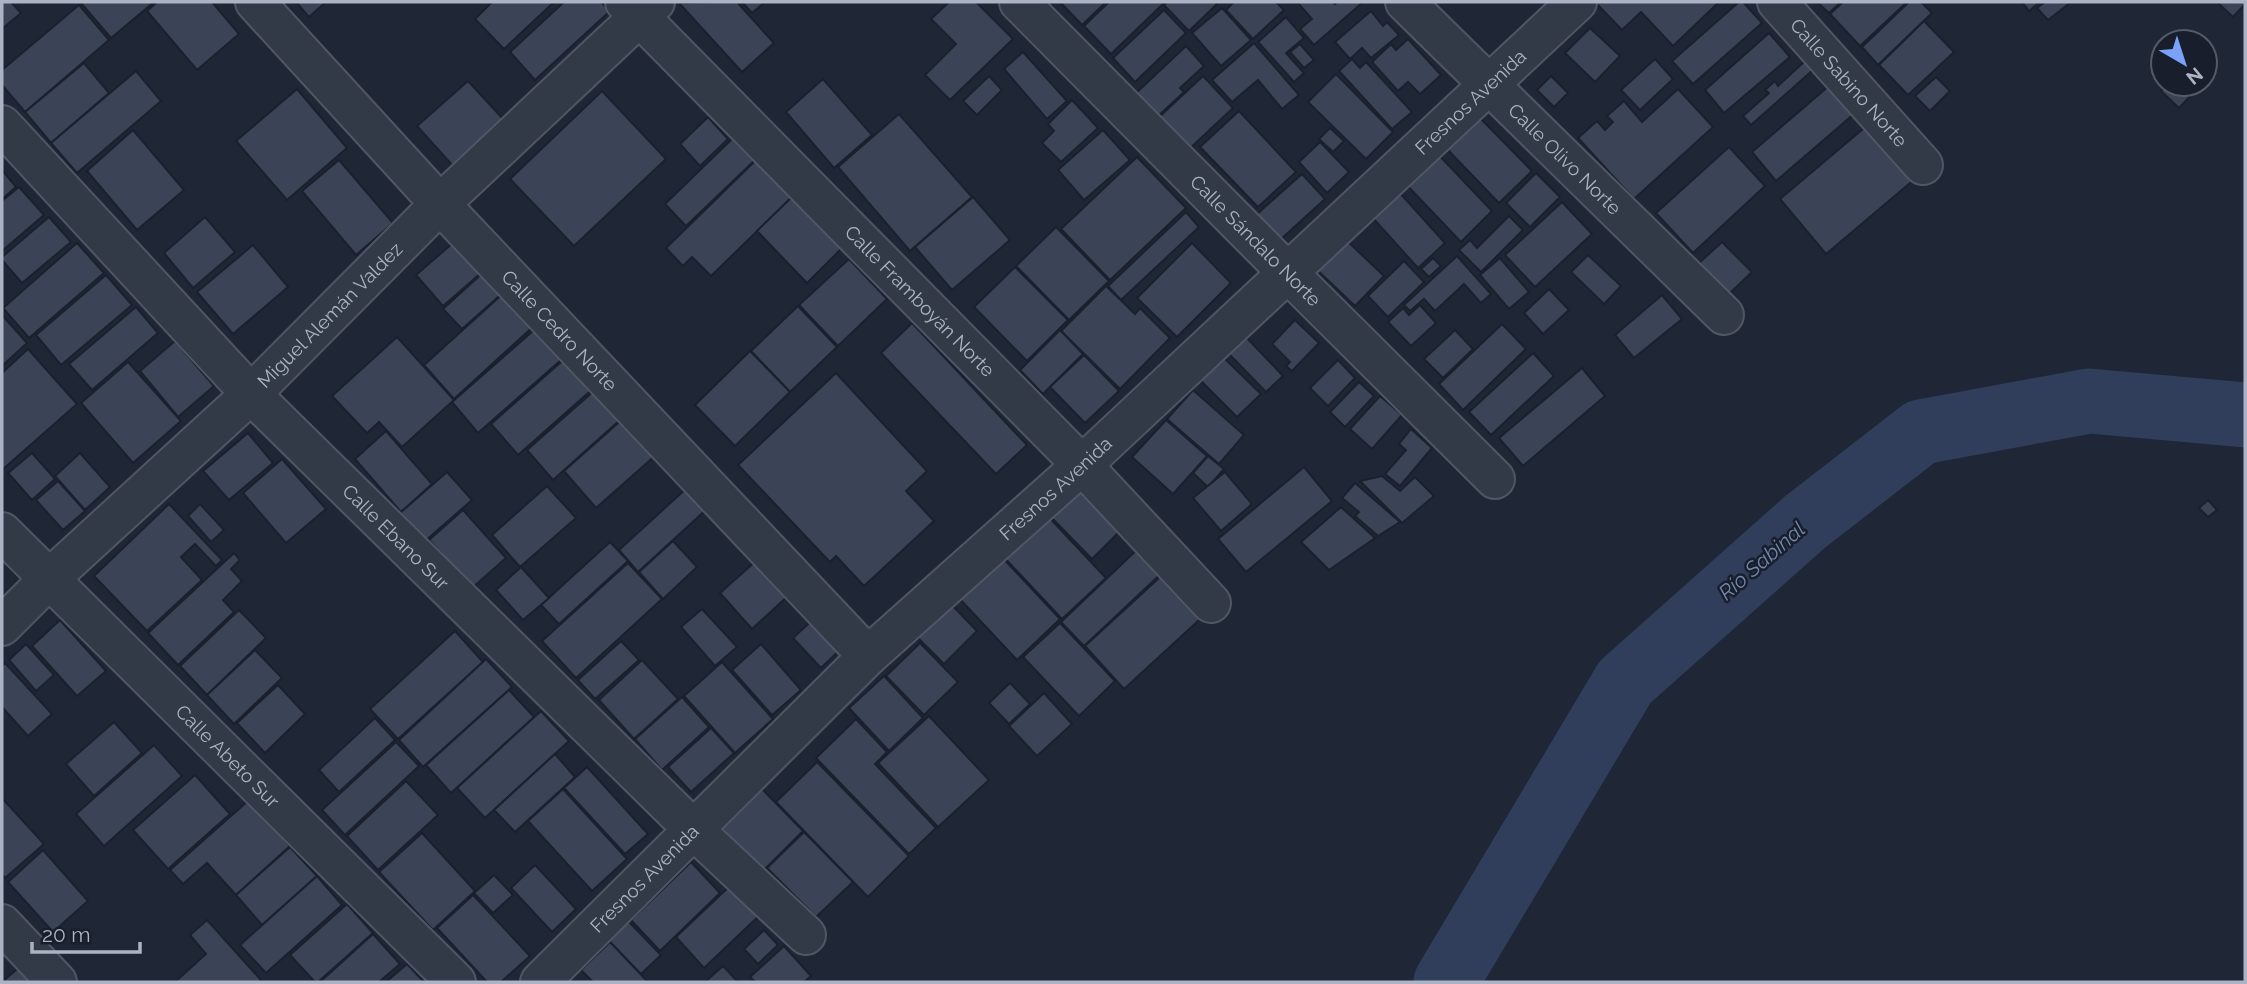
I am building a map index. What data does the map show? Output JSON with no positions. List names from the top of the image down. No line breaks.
{"streets":{"street":["Calle Sabino Norte","Fresnos Avenida","Calle Olivo Norte","Calle Sándalo Norte","Calle Framboyán Norte","Miguel Alemán Valdez","Calle Cedro Norte","Calle Ebano Sur","Calle Abeto Sur"]},"crossings":[["Fresnos Avenida","Calle Olivo Norte"],["Fresnos Avenida","Calle Sándalo Norte"],["Fresnos Avenida","Calle Framboyán Norte"],["Fresnos Avenida","Calle Cedro Norte"],["Fresnos Avenida","Calle Ebano Sur"],["Calle Framboyán Norte","Miguel Alemán Valdez"],["Miguel Alemán Valdez","Calle Cedro Norte"],["Miguel Alemán Valdez","Calle Ebano Sur"],["Miguel Alemán Valdez","Calle Abeto Sur"]],"water":["Río Sabinal"],"scale_bar":"20 m","north":"bottom right"}
